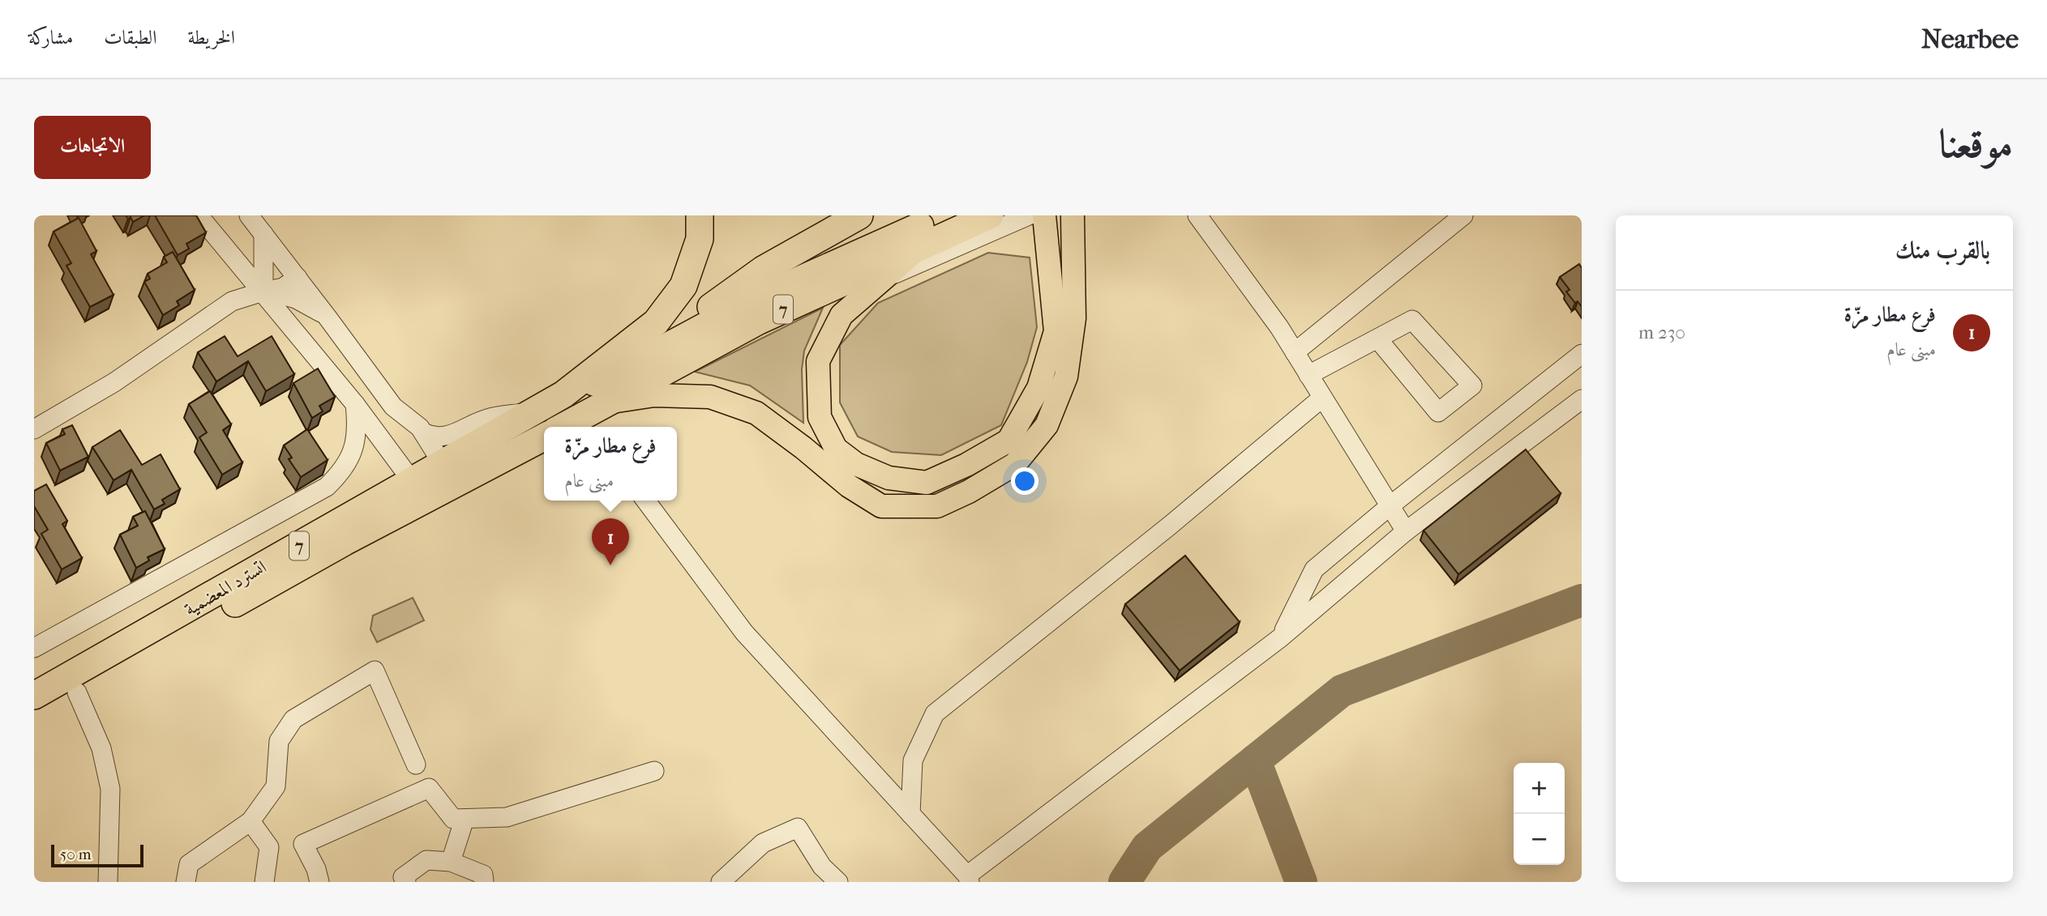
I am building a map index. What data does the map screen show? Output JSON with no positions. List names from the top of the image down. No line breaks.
{"streets":{"highway":["7","اتسترد المعضمية"]},"crossings":[["7","اتسترد المعضمية"]],"scale_bar":"50 m","page":{"header":"Nearbee","nav":["الخريطة","الطبقات","مشاركة"],"title":"موقعنا","buttons":"الاتجاهات","heading":"بالقرب منك","list":[{"mark":"1","name":"فرع مطار مزّة","note":"مبنى عام","value":"230 m"}],"popup":["فرع مطار مزّة","مبنى عام"],"pins":"1","map_buttons":["+","−"],"scale":"50 m"}}
